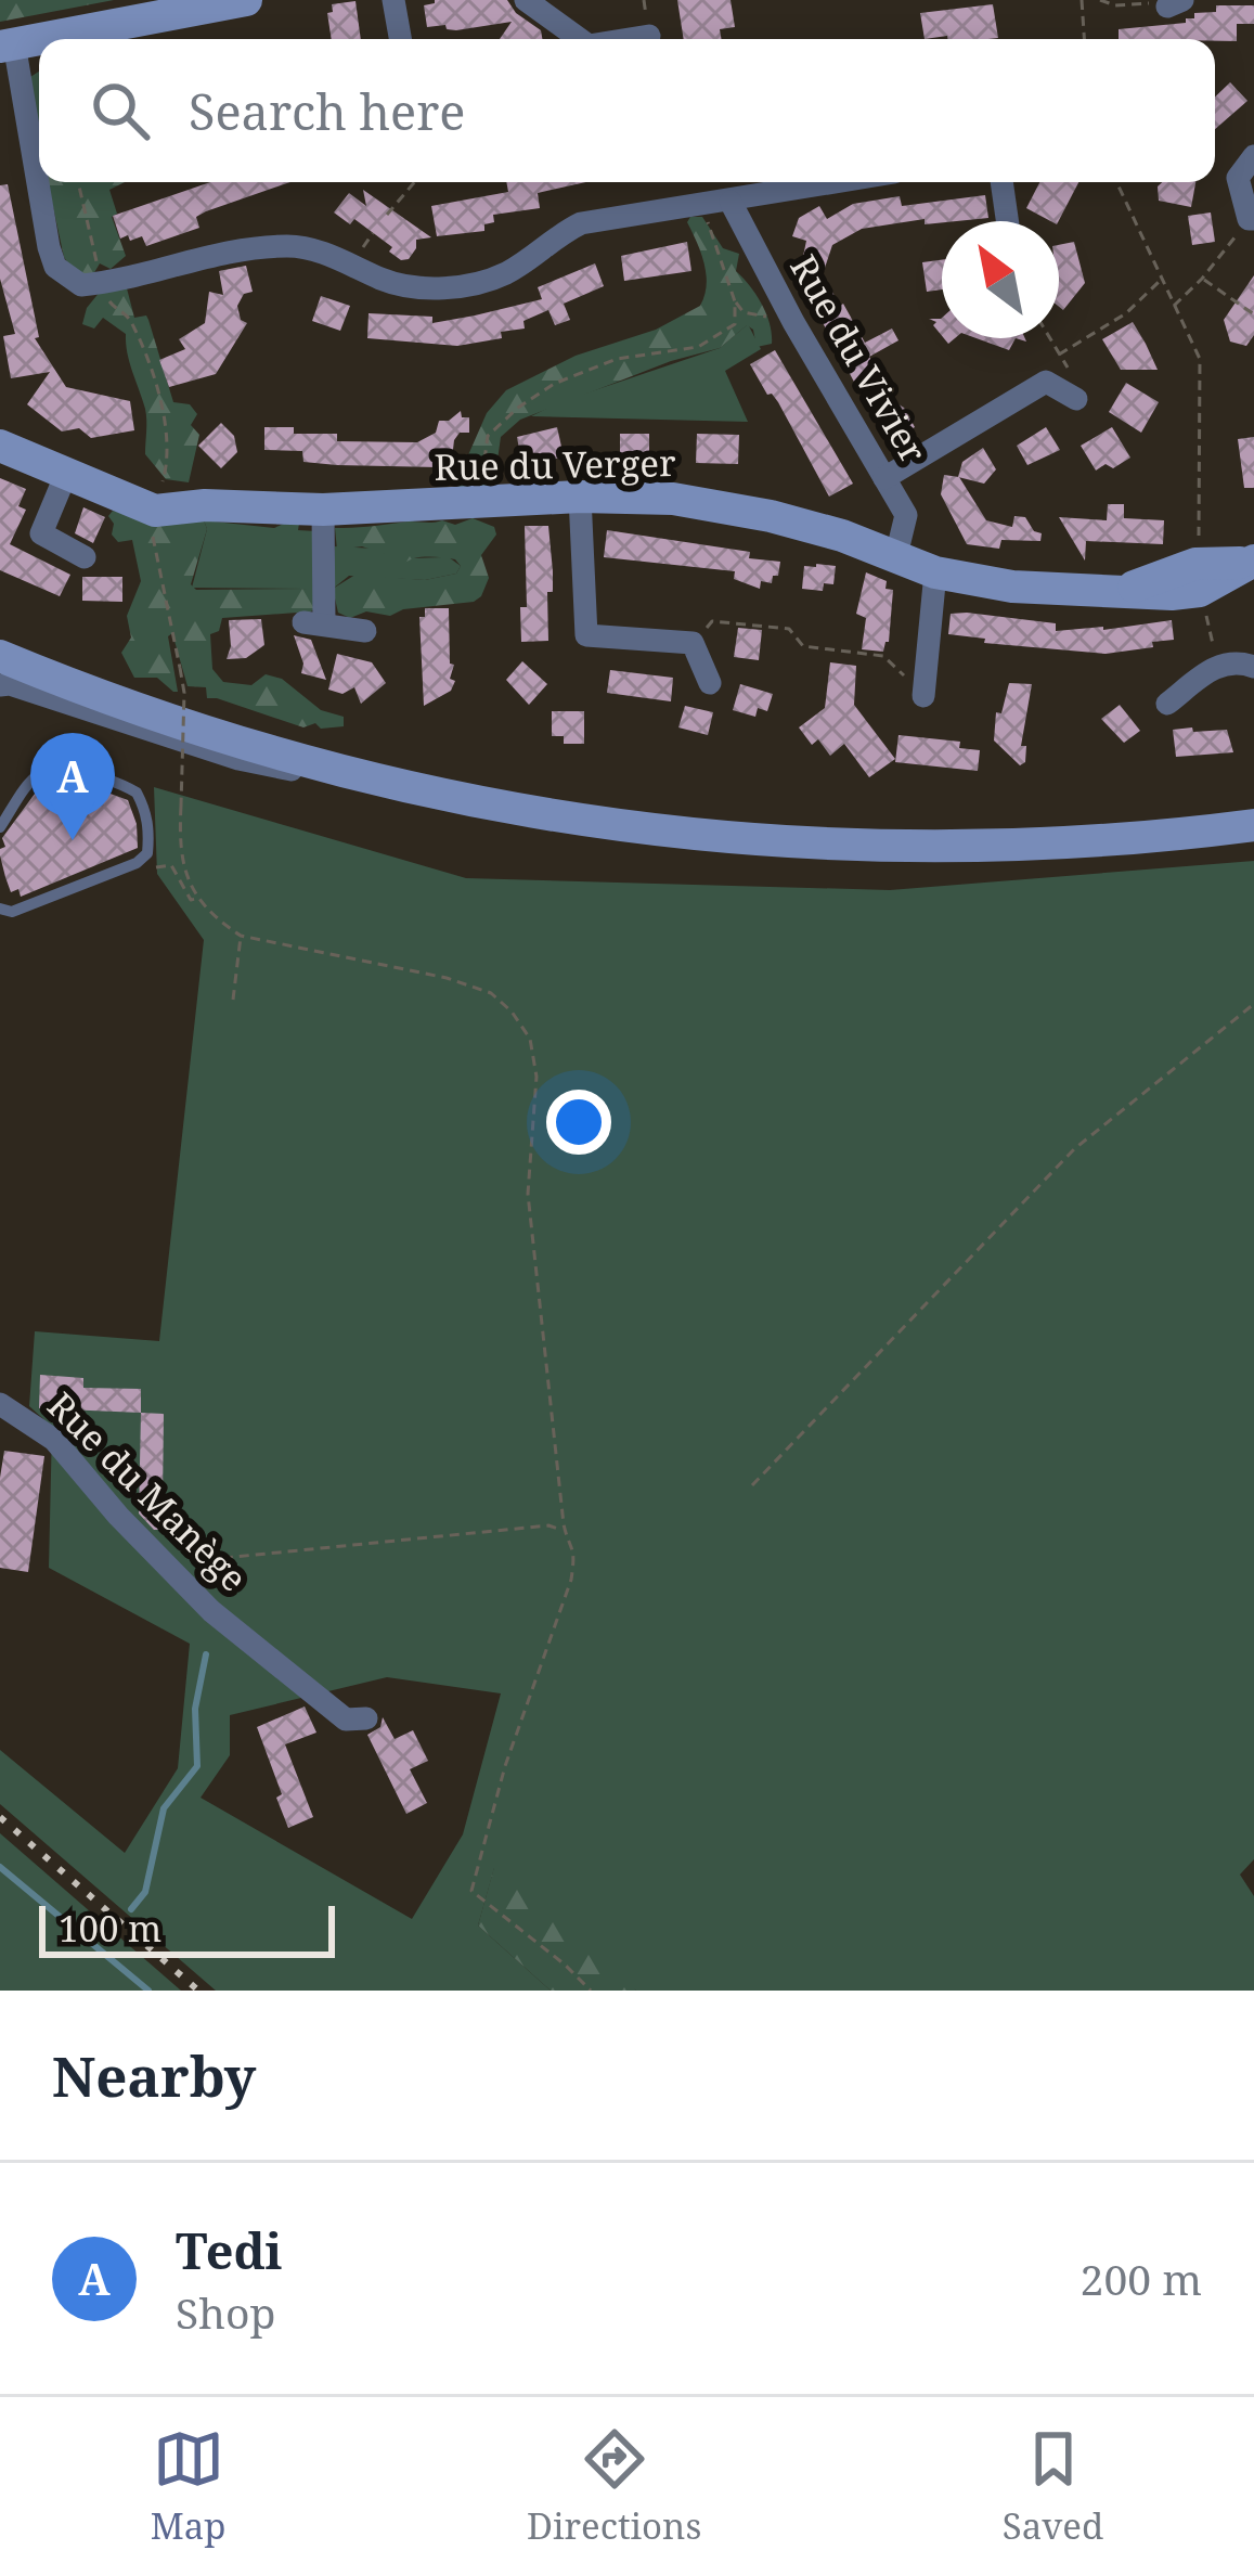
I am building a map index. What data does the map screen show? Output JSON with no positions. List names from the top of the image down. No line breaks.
{"streets":{"street":["Rue du Vivier","Rue du Verger","Rue du Manège"]},"crossings":[["Rue du Vivier","Rue du Verger"]],"scale_bar":"100 m","north":"top left","page":{"search":"Search here","pins":"A","scale":"100 m","heading":"Nearby","list":[{"mark":"A","name":"Tedi","note":"Shop","value":"200 m"}],"nav":["Map","Directions","Saved"]}}
